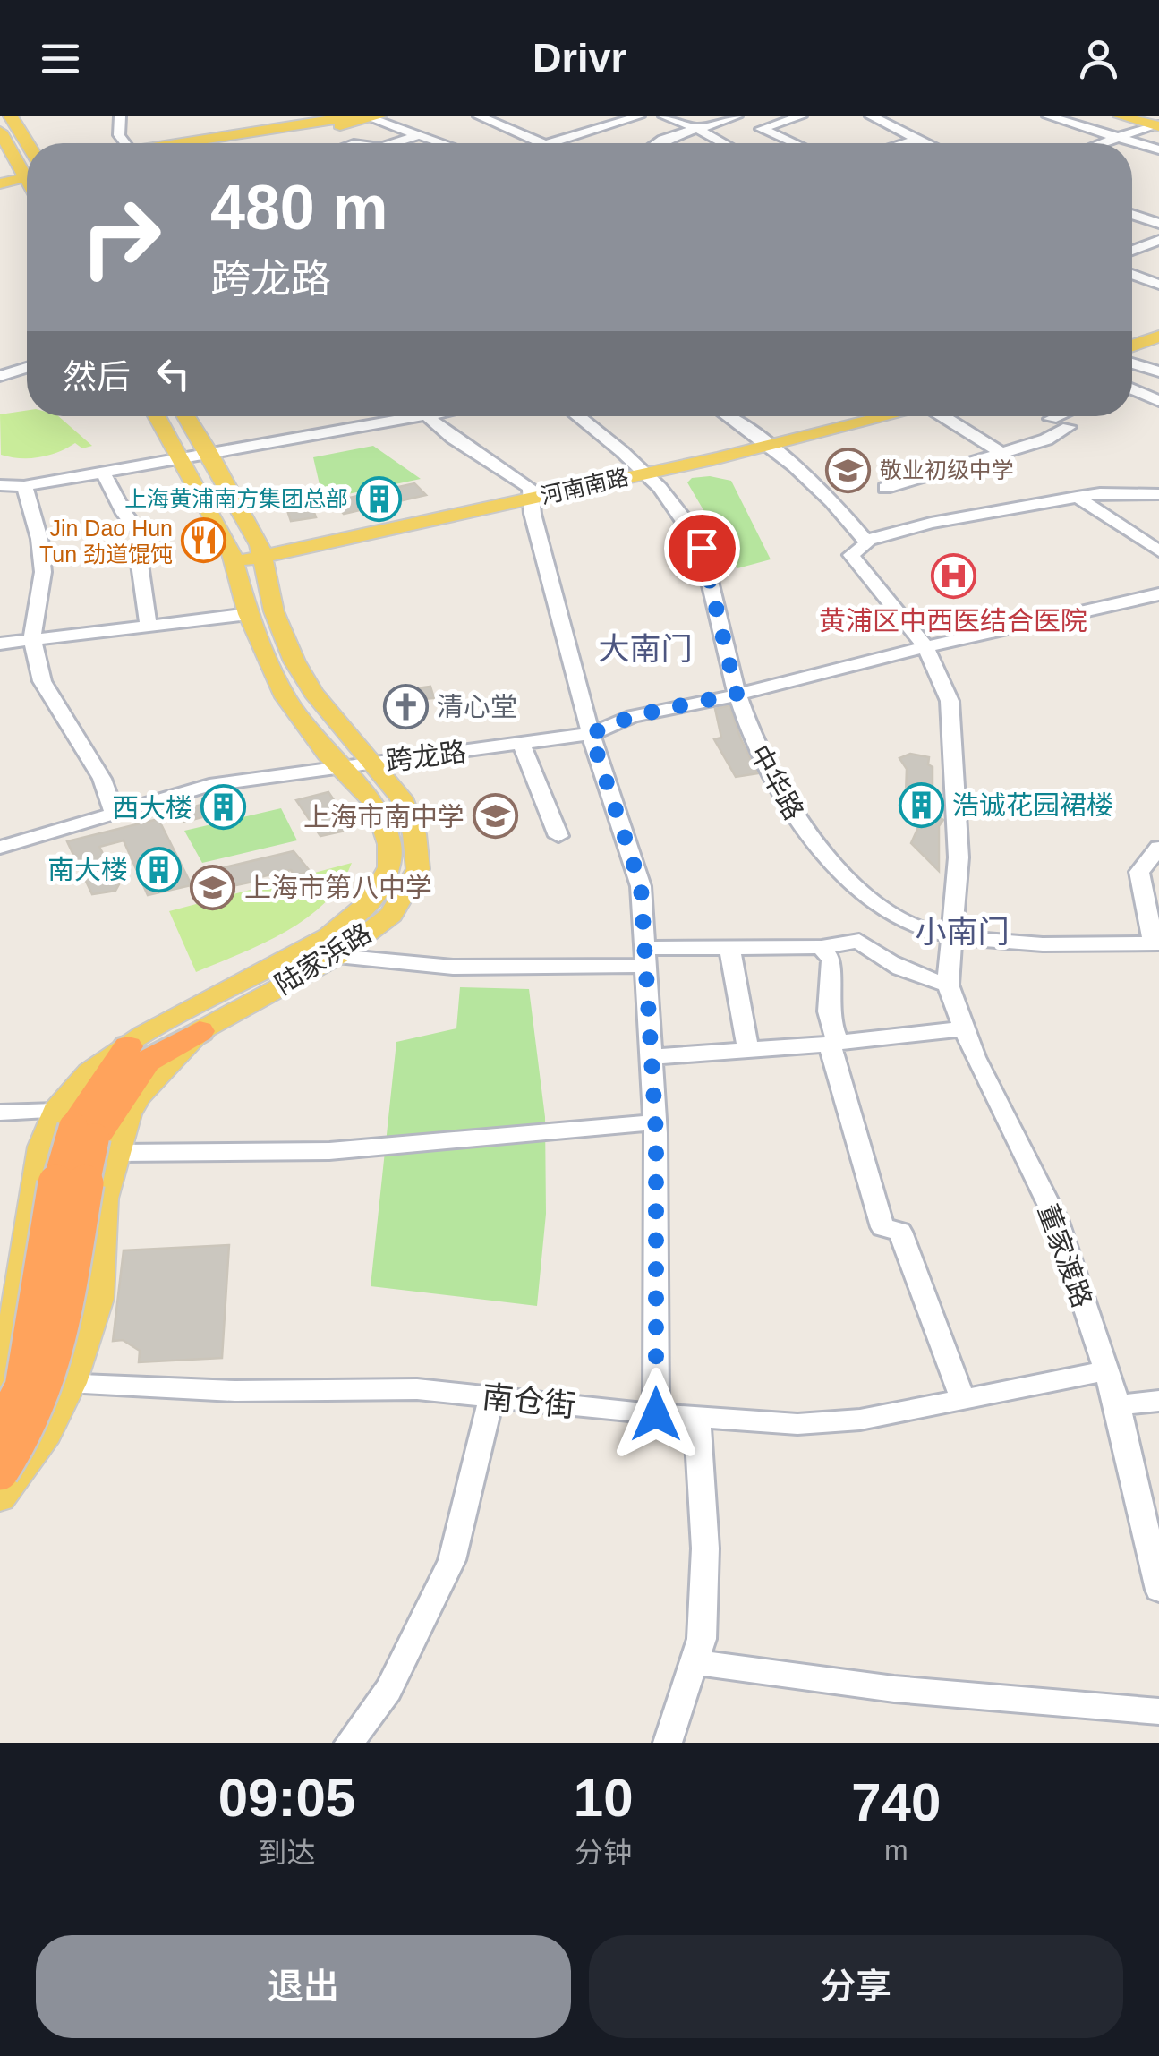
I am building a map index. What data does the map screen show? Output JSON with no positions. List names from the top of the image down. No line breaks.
{"streets":{"main road":["河南南路","陆家浜路"],"street":["跨龙路","中华路","董家渡路","南仓街"]},"crossings":[["河南南路","中华路"],["河南南路","陆家浜路"],["跨龙路","中华路"],["跨龙路","陆家浜路"],["跨龙路","董家渡路"],["中华路","董家渡路"],["董家渡路","南仓街"]],"districts":["大南门","小南门"],"places":{"school or university":["敬业初级中学","上海市南中学","上海市第八中学"],"building":["上海黄浦南方集团总部","浩诚花园裙楼","西大楼","南大楼"],"restaurant":["Jin Dao Hun Tun 劲道馄饨"],"hospital":["黄浦区中西医结合医院"],"church":["清心堂"]},"page":{"header":"Drivr","turn":["480 m","跨龙路"],"then":"然后","eta":["09:05","到达","10","分钟","740","m"],"buttons":["退出","分享"]}}
